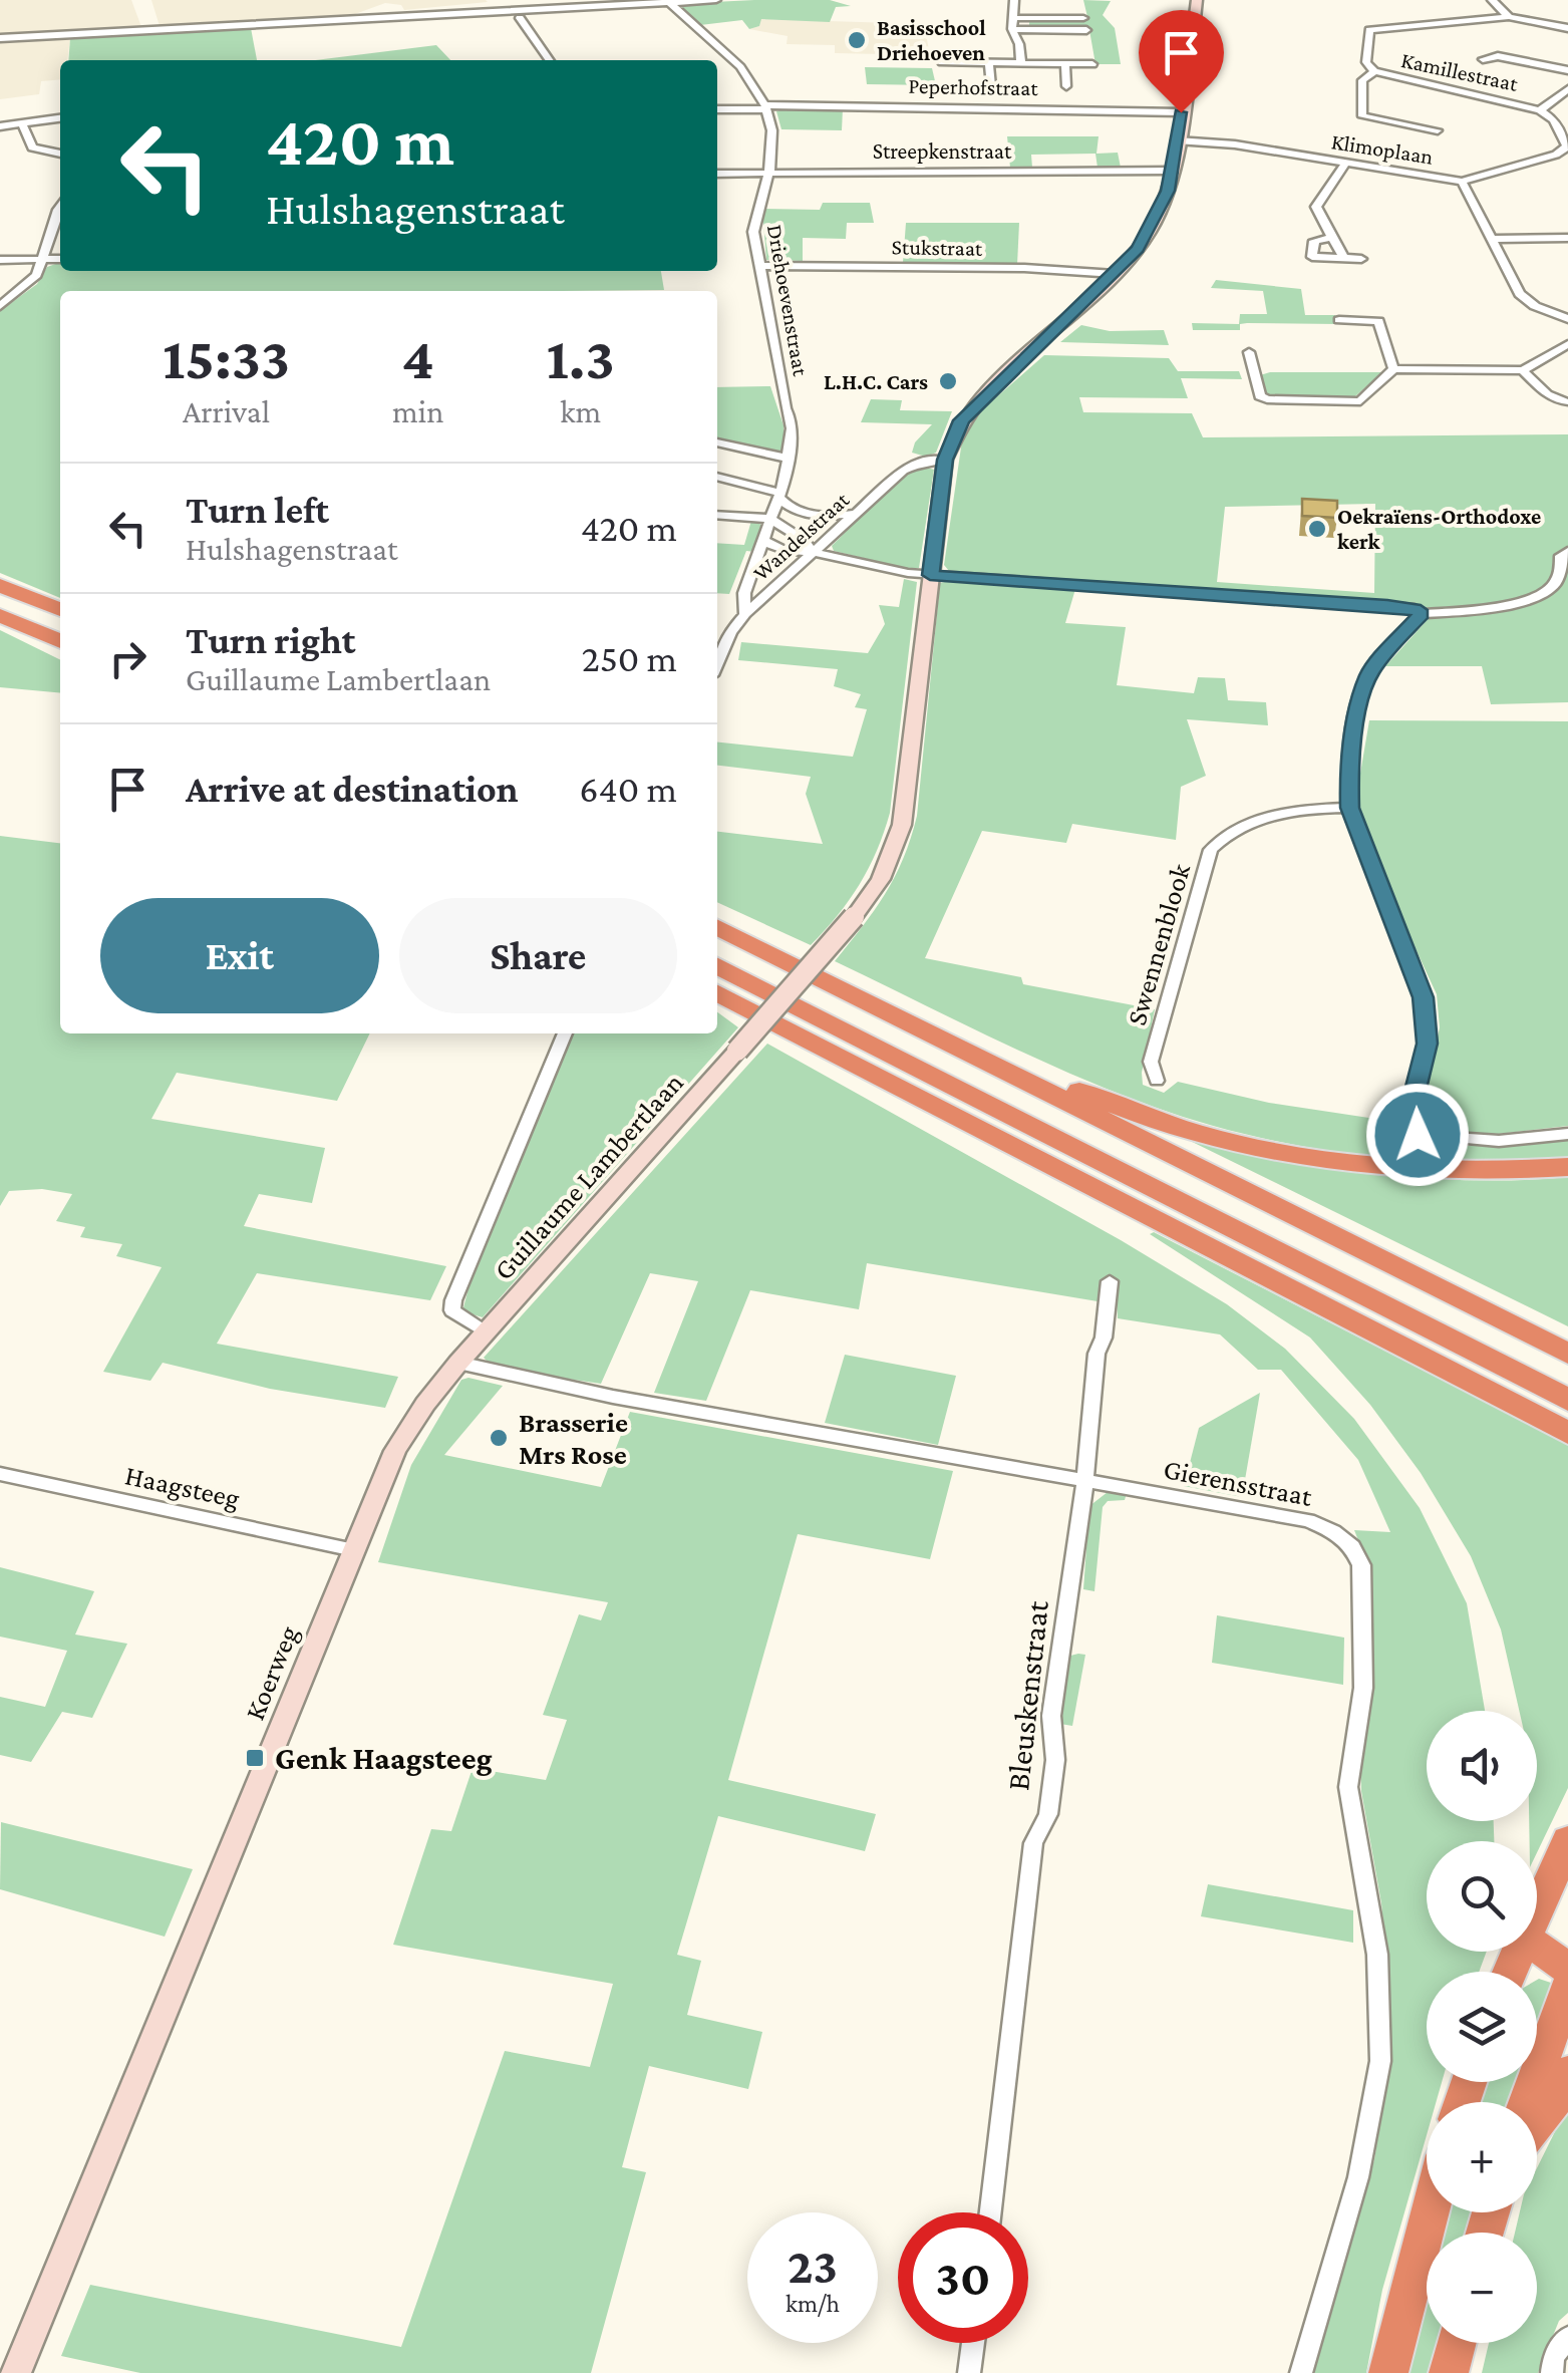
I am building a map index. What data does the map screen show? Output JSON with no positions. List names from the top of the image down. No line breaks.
{"streets":{"street":["Kamillestraat","Peperhofstraat","Klimoplaan","Streepkenstraat","Stukstraat","Driehoevenstraat","Wandelstraat","Swennenblook","Guillaume Lambertlaan","Gierensstraat","Haagsteeg","Koerweg","Bleuskenstraat"]},"crossings":[["Kamillestraat","Klimoplaan"],["Peperhofstraat","Driehoevenstraat"],["Peperhofstraat","Guillaume Lambertlaan"],["Klimoplaan","Guillaume Lambertlaan"],["Streepkenstraat","Driehoevenstraat"],["Streepkenstraat","Guillaume Lambertlaan"],["Stukstraat","Driehoevenstraat"],["Stukstraat","Guillaume Lambertlaan"],["Driehoevenstraat","Wandelstraat"],["Wandelstraat","Guillaume Lambertlaan"],["Guillaume Lambertlaan","Koerweg"],["Gierensstraat","Koerweg"],["Gierensstraat","Bleuskenstraat"],["Haagsteeg","Koerweg"]],"places":{"other":["Basisschool Driehoeven","L.H.C. Cars","Oekraïens-Orthodoxe kerk","Brasserie Mrs Rose"],"transit":["Genk Haagsteeg"]},"page":{"turn":["420 m","Hulshagenstraat"],"eta":["15:33","Arrival","4","min","1.3","km"],"list":[{"name":"Turn left","note":"Hulshagenstraat","value":"420 m"},{"name":"Turn right","note":"Guillaume Lambertlaan","value":"250 m"},{"name":"Arrive at destination","value":"640 m"}],"buttons":["Exit","Share"],"map_buttons":["+","−"],"speed":"23 km/h","limit":"30"}}
